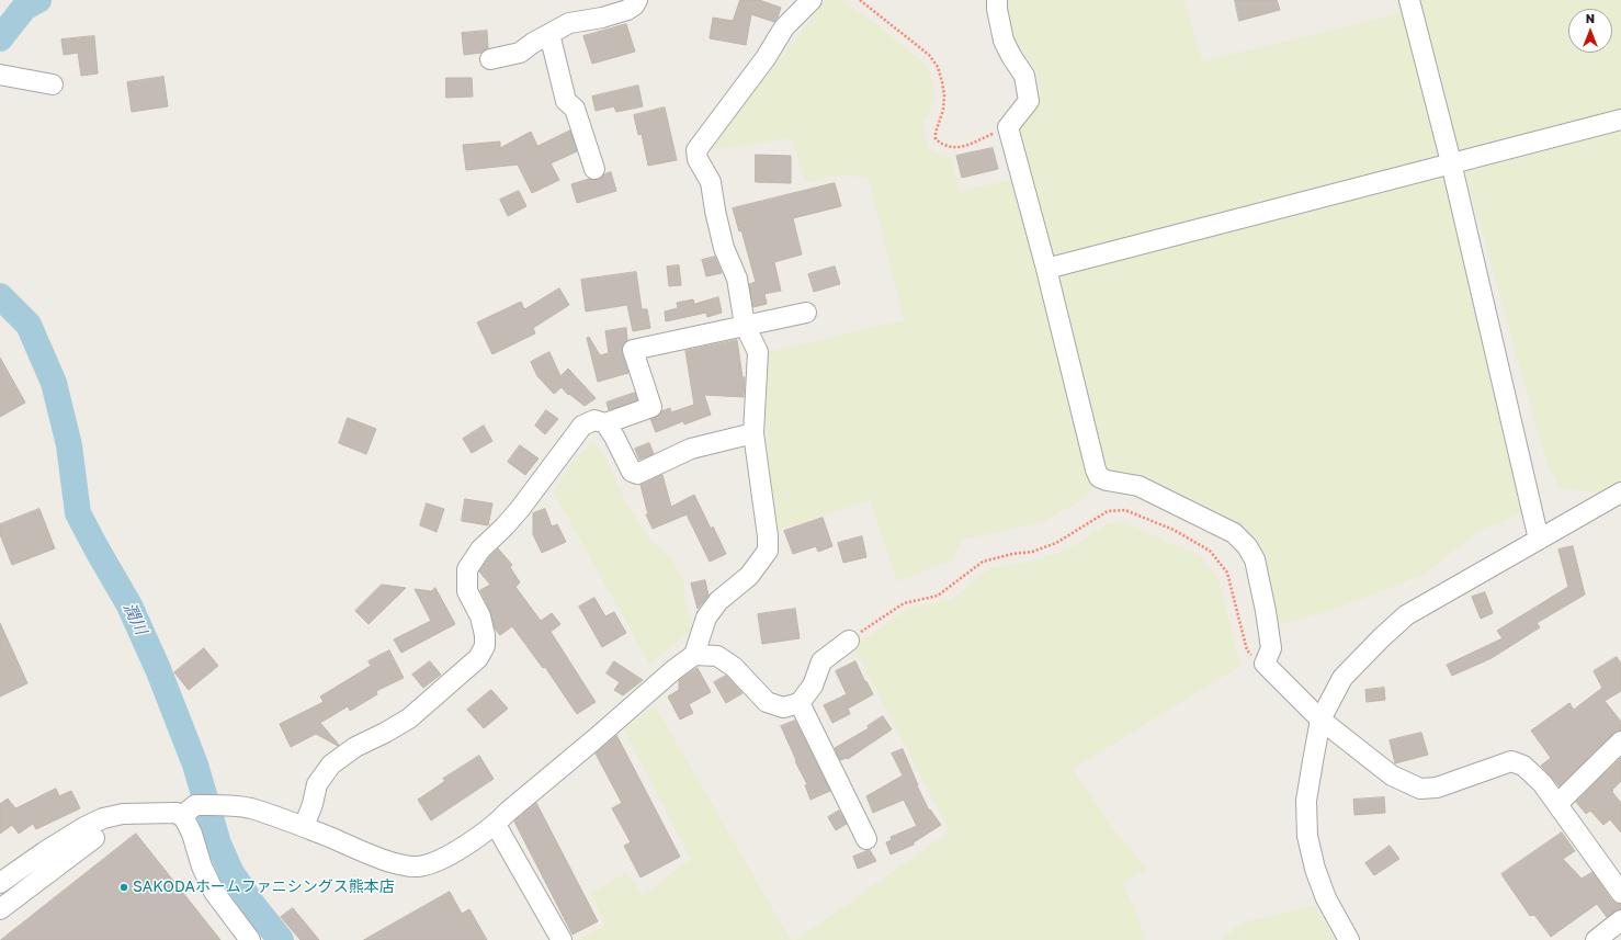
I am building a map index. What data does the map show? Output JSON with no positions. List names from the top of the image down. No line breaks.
{"water":["潤川"],"places":["SAKODAホームファニシングス熊本店"],"north":"top"}
